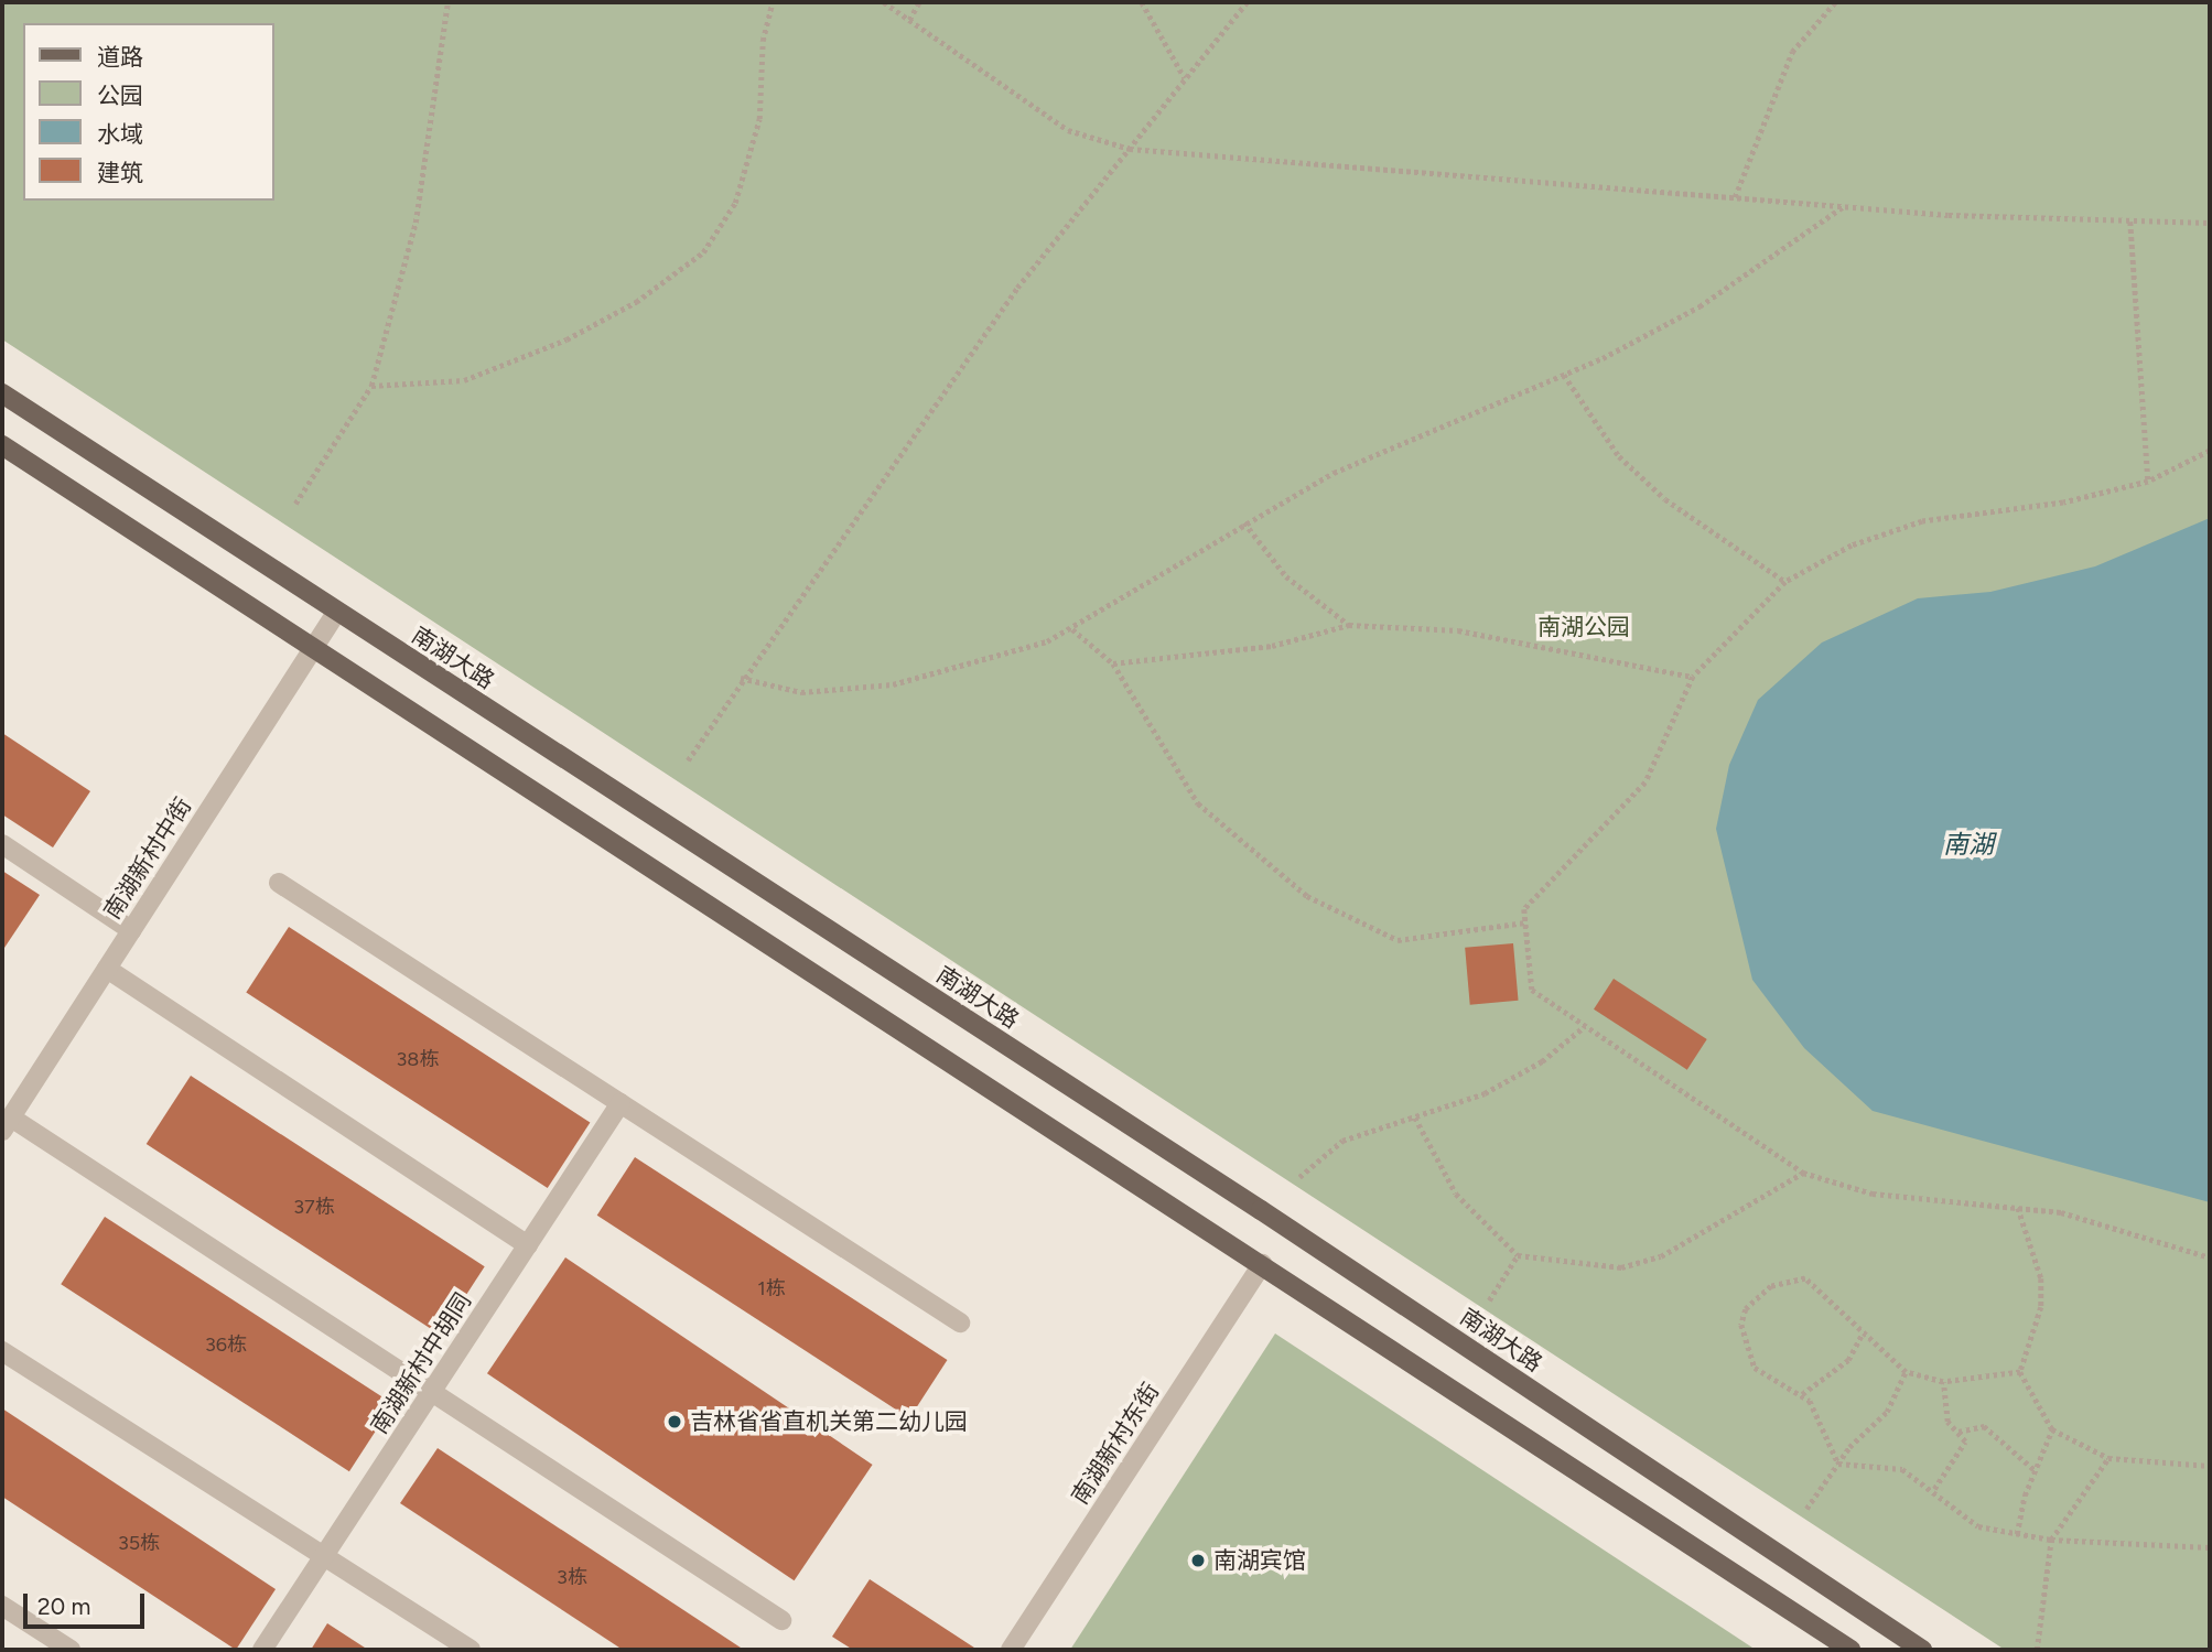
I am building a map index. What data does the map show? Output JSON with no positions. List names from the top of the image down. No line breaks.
{"streets":{"main road":["南湖大路"],"street":["南湖新村中街","南湖新村中胡同","南湖新村东街"]},"crossings":[["南湖大路","南湖新村中街"]],"water":["南湖"],"parks":["南湖公园"],"places":["吉林省省直机关第二幼儿园","南湖宾馆"],"house_numbers":["38栋","37栋","1栋","36栋","35栋","3栋"],"legend":["道路","公园","水域","建筑"],"scale_bar":"20 m"}
